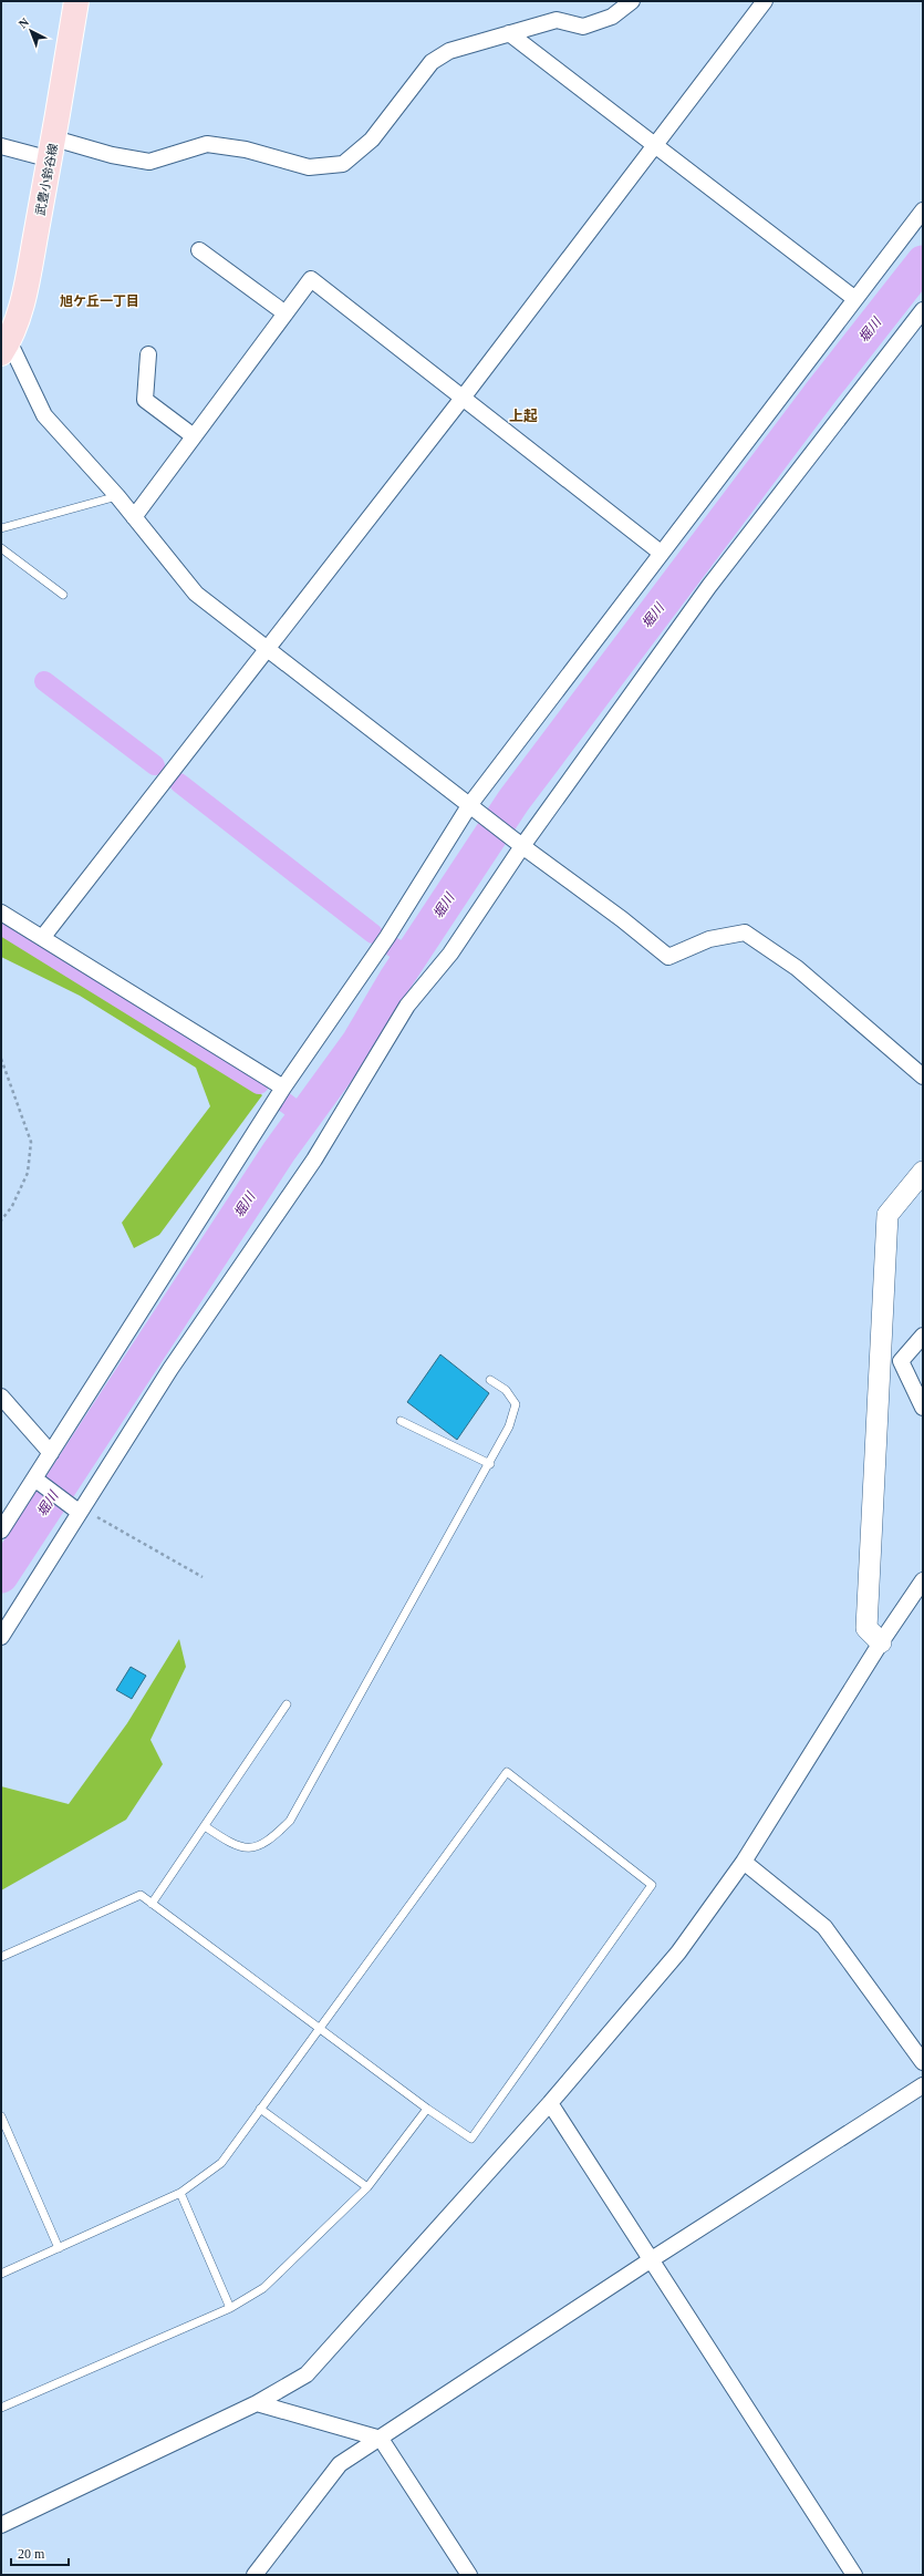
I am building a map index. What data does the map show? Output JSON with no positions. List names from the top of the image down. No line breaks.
{"streets":{"main road":["武豊小鈴谷線"]},"districts":["旭ケ丘一丁目","上起"],"water":["堀川"],"scale_bar":"20 m","north":"top left"}
